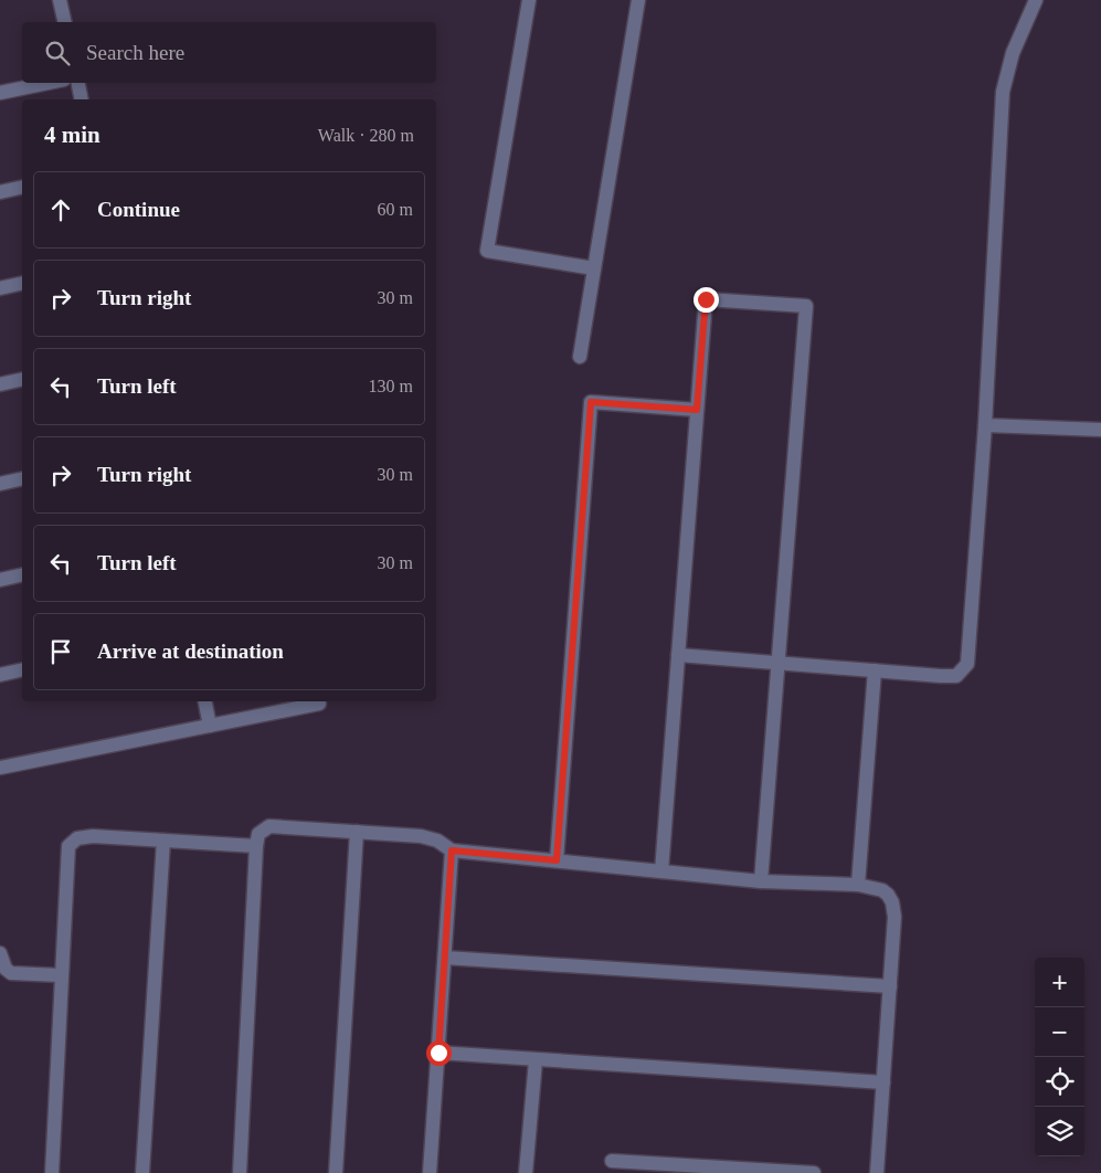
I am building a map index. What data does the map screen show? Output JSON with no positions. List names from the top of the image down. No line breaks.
{"page":{"search":"Search here","heading":["4 min","Walk · 280 m"],"list":[["Continue","60 m"],["Turn right","30 m"],["Turn left","130 m"],["Turn right","30 m"],["Turn left","30 m"],"Arrive at destination"],"map_buttons":["+","−"]}}
